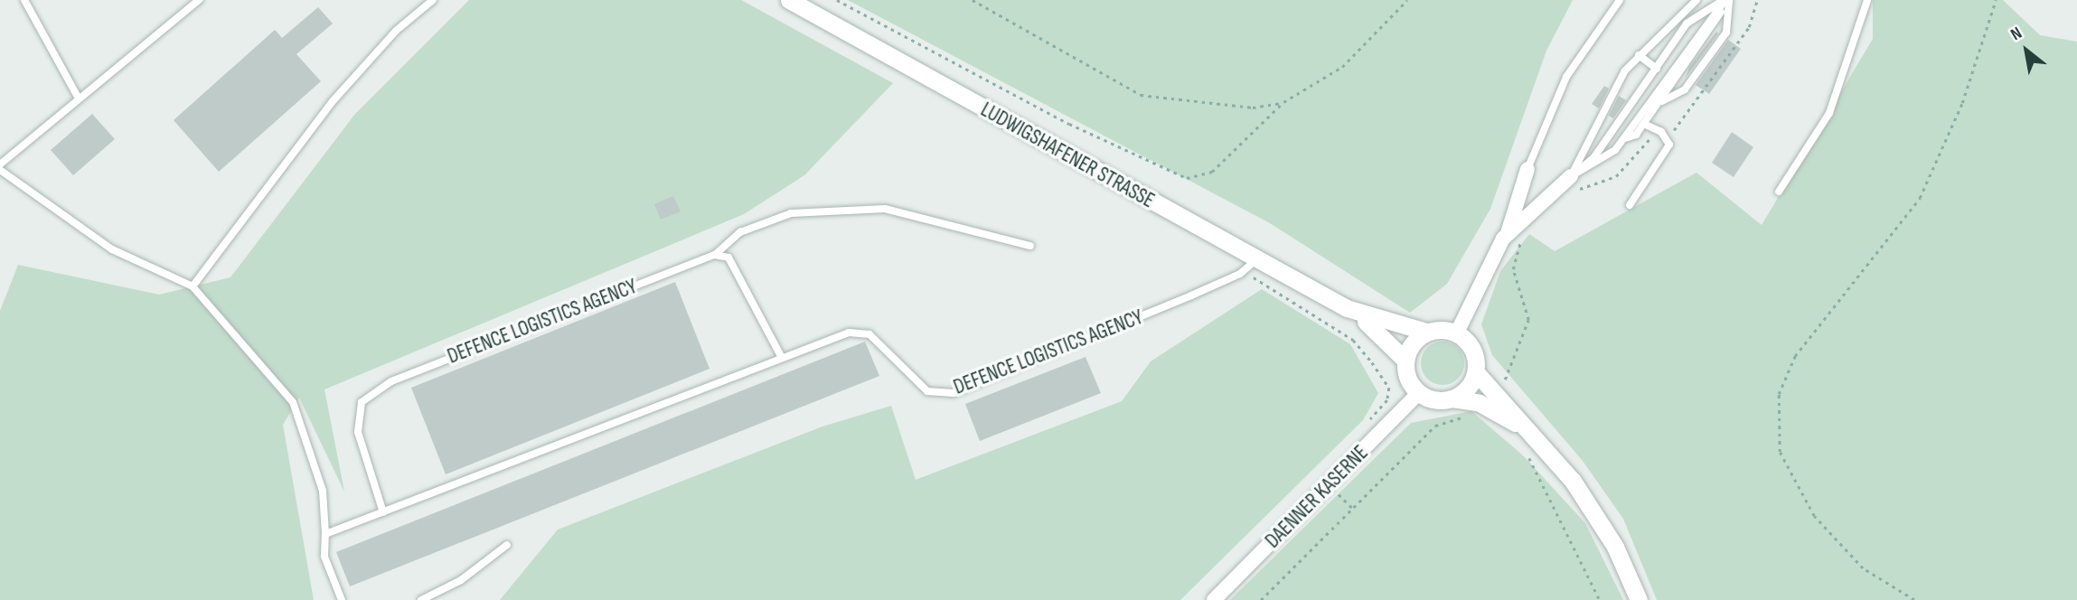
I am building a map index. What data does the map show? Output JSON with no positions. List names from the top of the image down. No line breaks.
{"streets":{"street":["LUDWIGSHAFENER STRASSE","DAENNER KASERNE"],"lane":["DEFENCE LOGISTICS AGENCY"]},"crossings":[["LUDWIGSHAFENER STRASSE","DEFENCE LOGISTICS AGENCY"],["LUDWIGSHAFENER STRASSE","DAENNER KASERNE"]],"north":"top left"}
